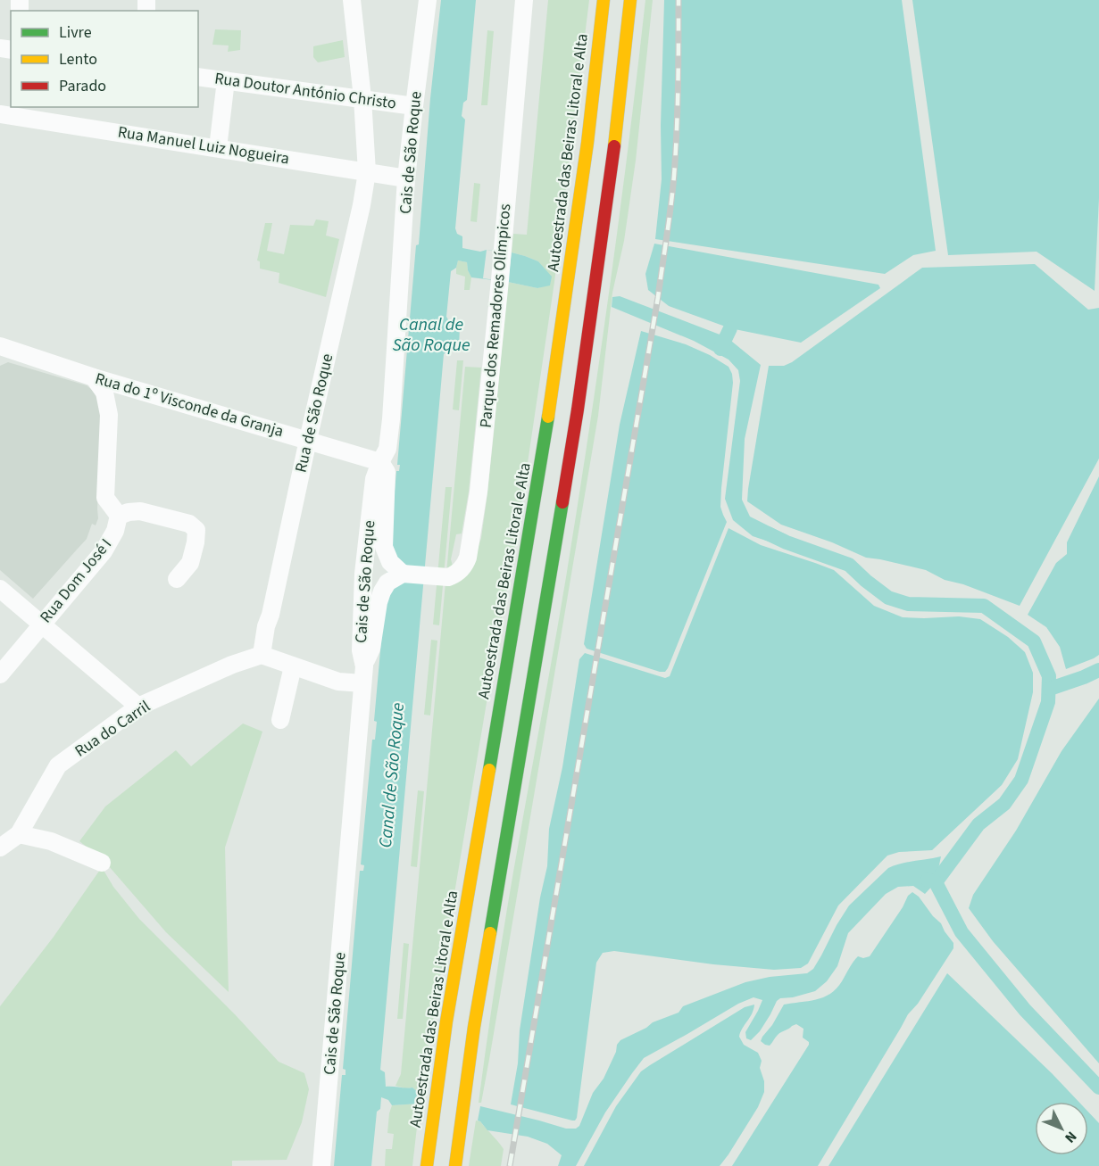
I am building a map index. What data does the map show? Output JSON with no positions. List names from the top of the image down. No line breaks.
{"streets":{"highway":["Autoestrada das Beiras Litoral e Alta"],"street":["Rua Doutor António Christo","Rua Manuel Luiz Nogueira","Cais de São Roque","Parque dos Remadores Olímpicos","Rua do 1º Visconde da Granja","Rua de São Roque","Rua Dom José I","Rua do Carril"]},"crossings":[["Rua Doutor António Christo","Cais de São Roque"],["Rua Doutor António Christo","Rua de São Roque"],["Rua Manuel Luiz Nogueira","Cais de São Roque"],["Rua Manuel Luiz Nogueira","Rua de São Roque"],["Cais de São Roque","Rua do 1º Visconde da Granja"],["Rua do 1º Visconde da Granja","Rua de São Roque"],["Rua de São Roque","Rua do Carril"]],"water":["Canal de São Roque"],"legend":["Livre","Lento","Parado"],"north":"bottom right"}
